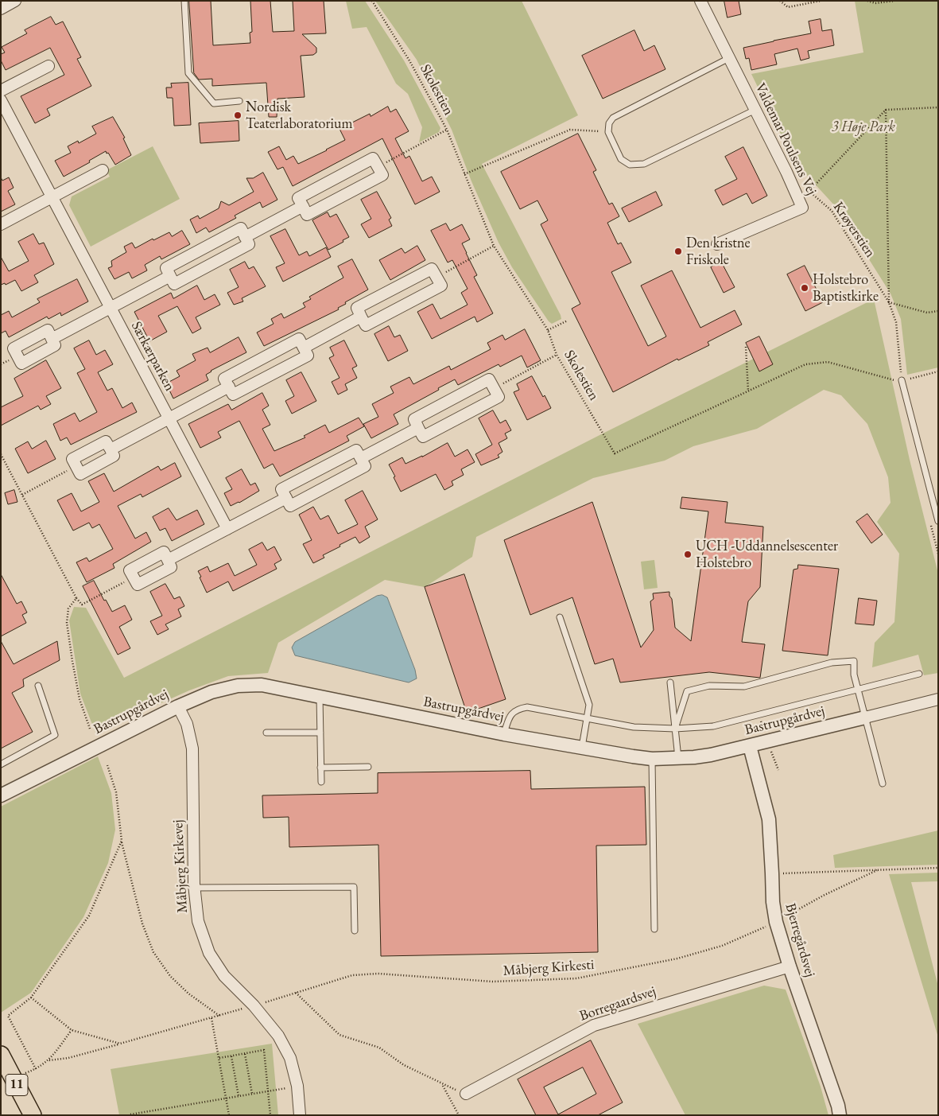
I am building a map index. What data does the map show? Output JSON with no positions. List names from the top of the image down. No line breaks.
{"streets":{"main road":["11"],"street":["Valdemar Poulsens Vej","Særkærparken","Bastrupgårdvej","Måbjerg Kirkevej","Bjerregårdsvej","Borregaardsvej"],"path":["Skolestien","Krøyerstien","Måbjerg Kirkesti"]},"crossings":[["Skolestien","Krøyerstien"],["Bastrupgårdvej","Måbjerg Kirkevej"],["Bastrupgårdvej","Bjerregårdsvej"],["Måbjerg Kirkevej","Måbjerg Kirkesti"],["Bjerregårdsvej","Måbjerg Kirkesti"],["Bjerregårdsvej","Borregaardsvej"]],"parks":["3 Høje Park"],"places":["Nordisk Teaterlaboratorium","Den kristne Friskole","Holstebro Baptistkirke","UCH -Uddannelsescenter Holstebro"]}
